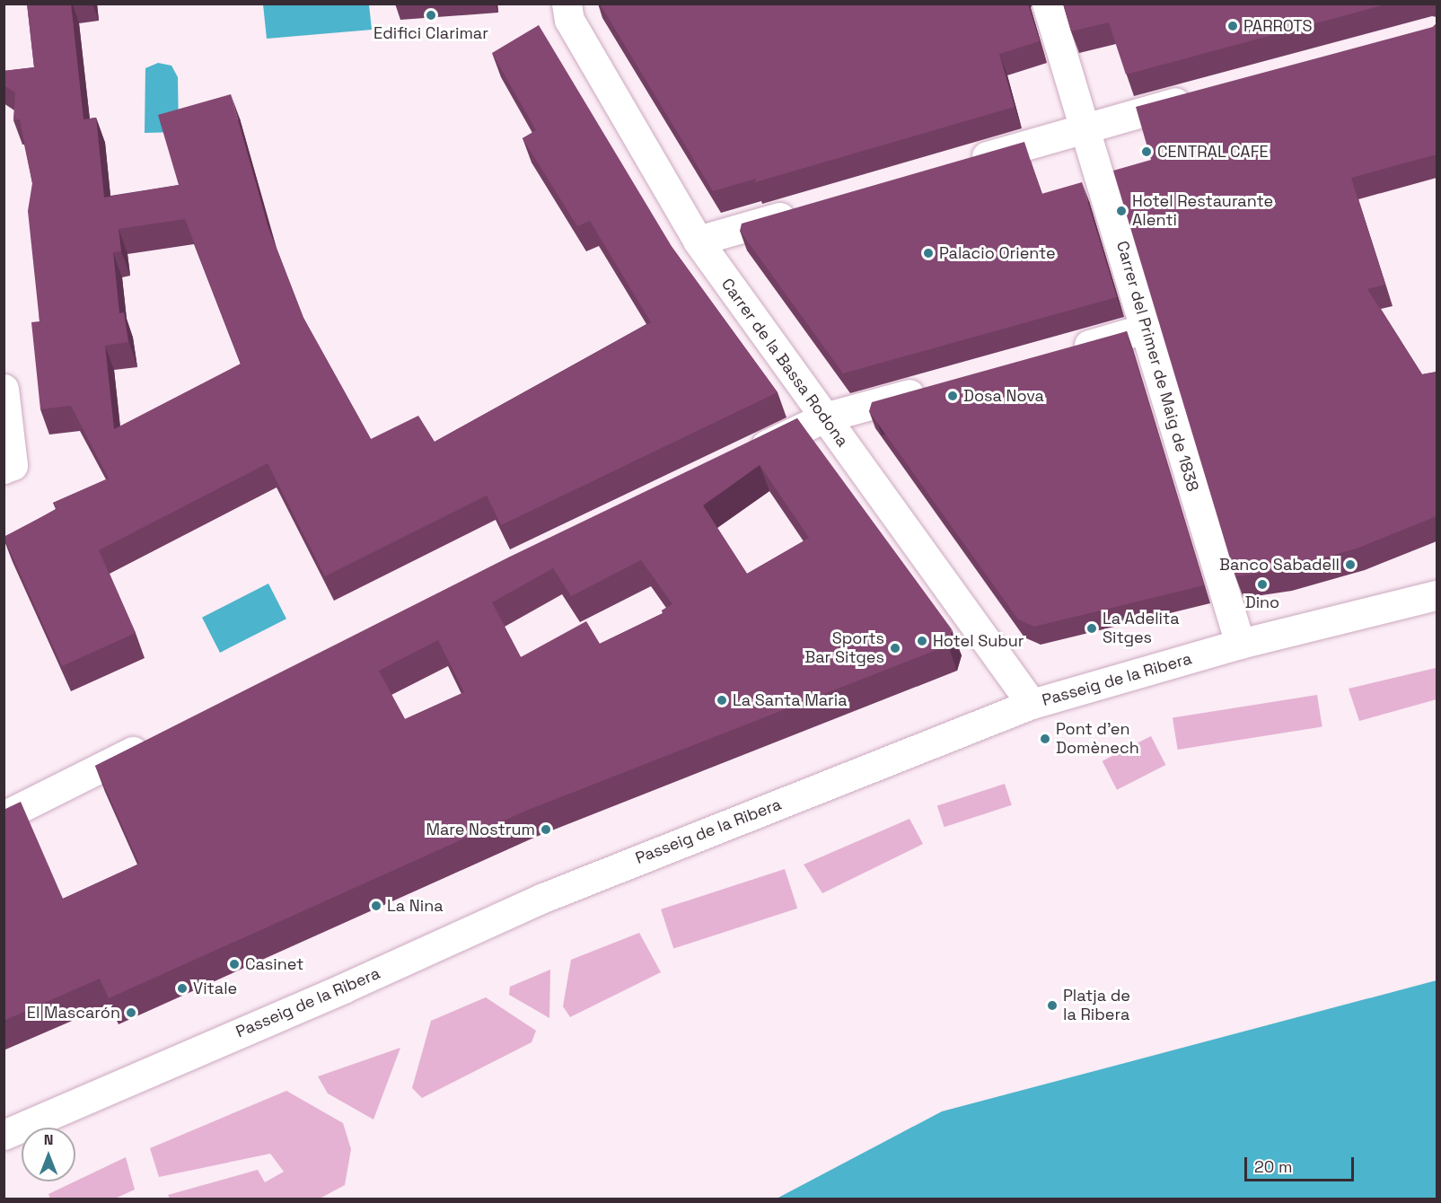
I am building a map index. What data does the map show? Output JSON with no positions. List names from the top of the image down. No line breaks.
{"streets":{"street":["Carrer de la Bassa Rodona","Carrer del Primer de Maig de 1838","Passeig de la Ribera"]},"crossings":[["Carrer de la Bassa Rodona","Passeig de la Ribera"],["Carrer del Primer de Maig de 1838","Passeig de la Ribera"]],"places":["Edifici Clarimar","PARROTS","CENTRAL CAFE","Hotel Restaurante Alenti","Palacio Oriente","Dosa Nova","Banco Sabadell","Dino","La Adelita Sitges","Hotel Subur","Sports Bar Sitges","La Santa Maria","Pont d'en Domènech","Mare Nostrum","La Nina","Casinet","Vitale","Platja de la Ribera","El Mascarón"],"scale_bar":"20 m","north":"top"}
